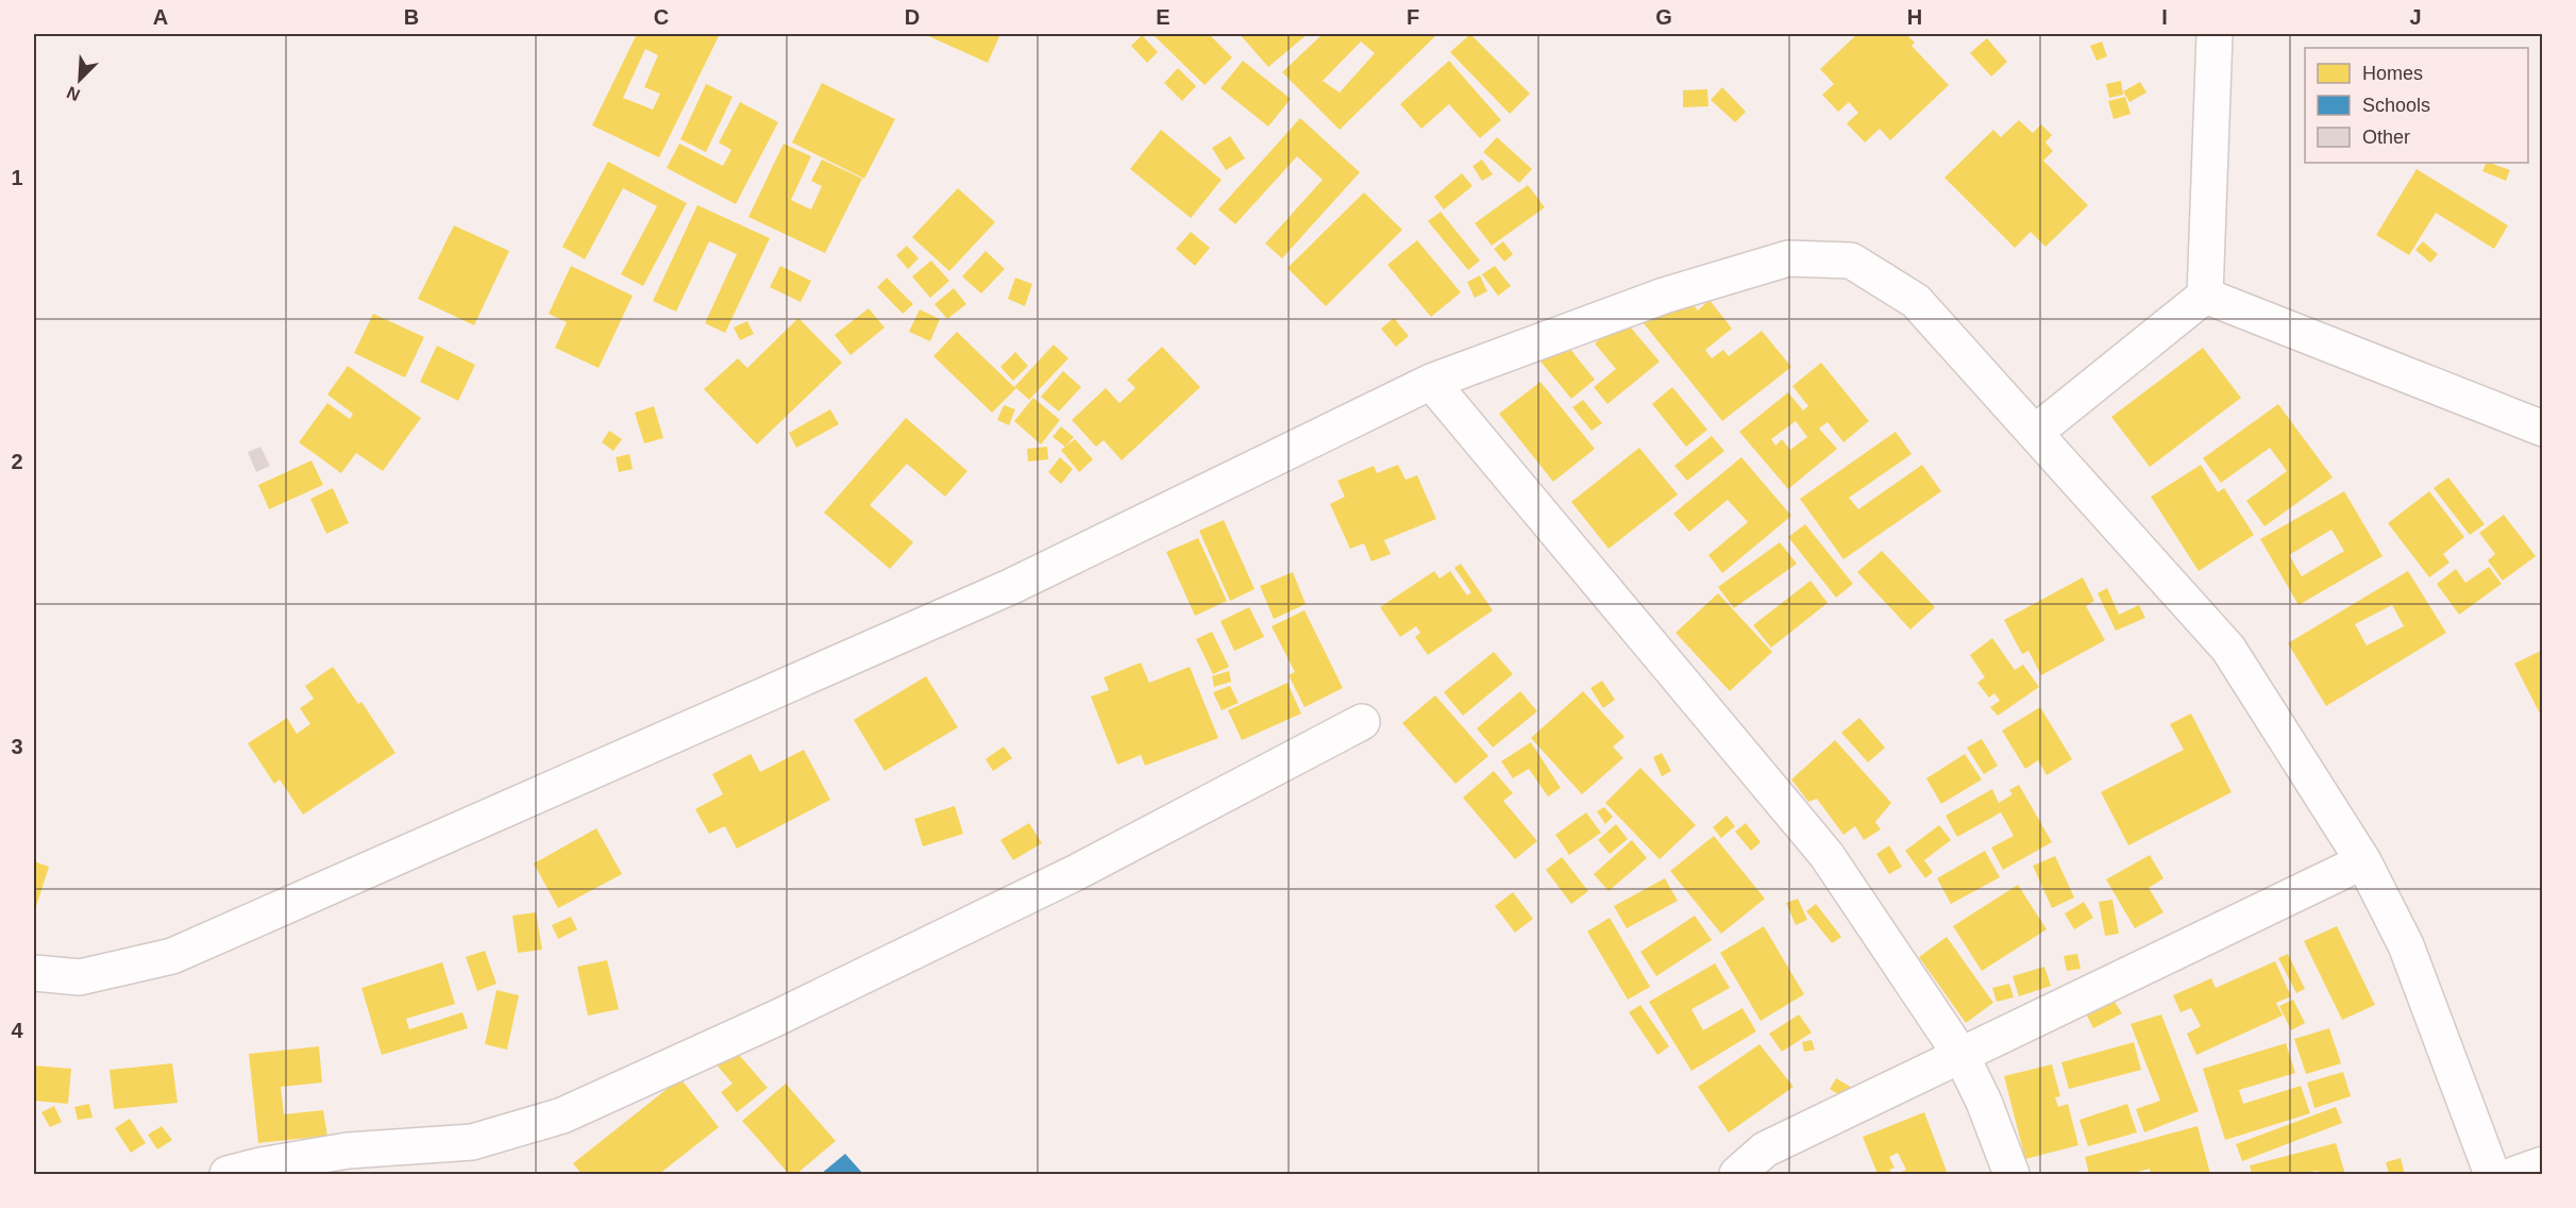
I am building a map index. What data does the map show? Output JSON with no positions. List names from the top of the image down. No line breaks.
{"legend":["Homes","Schools","Other"],"north":"bottom left","grid":{"columns":["A","B","C","D","E","F","G","H","I","J"],"rows":["1","2","3","4"]}}
